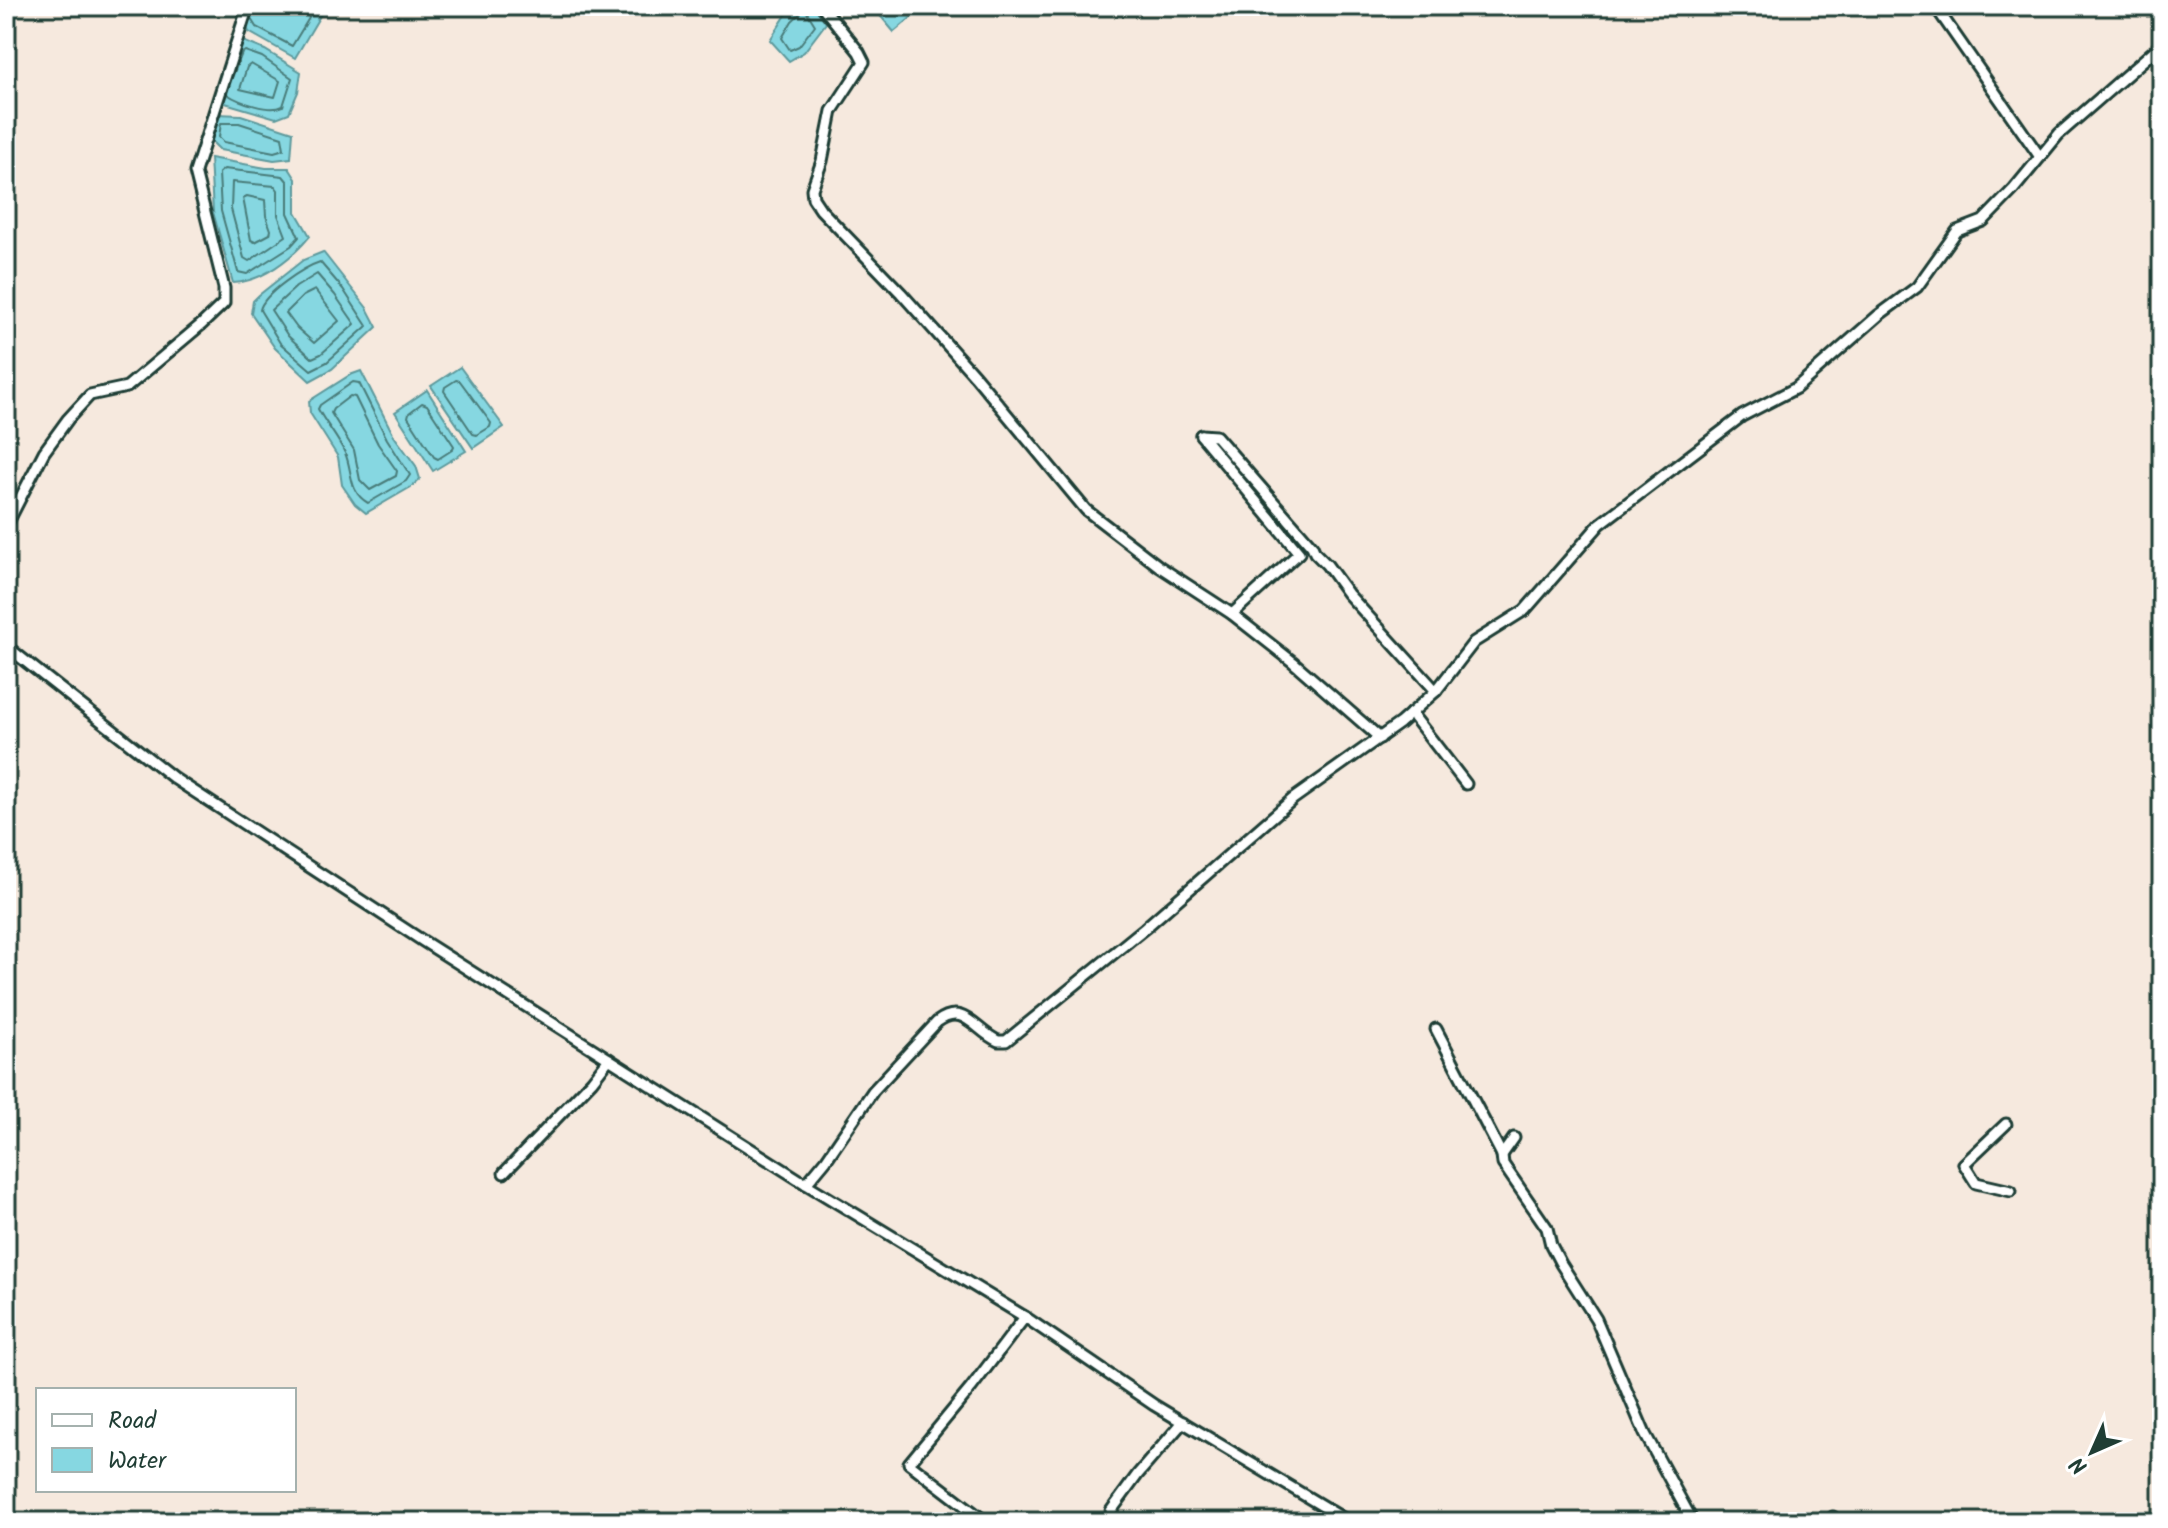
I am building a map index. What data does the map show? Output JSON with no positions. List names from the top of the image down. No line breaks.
{"legend":["Road","Water"],"north":"bottom left"}
